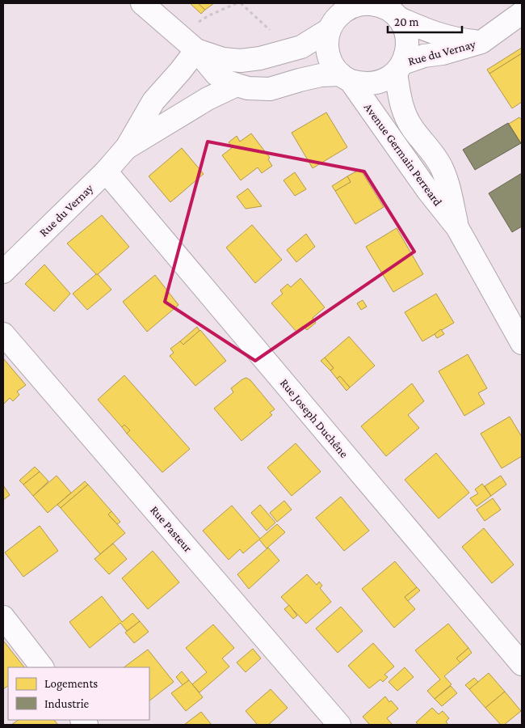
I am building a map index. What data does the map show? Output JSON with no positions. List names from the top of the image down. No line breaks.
{"streets":{"street":["Rue du Vernay","Avenue Germain Perreard","Rue Joseph Duchêne","Rue Pasteur"]},"crossings":[["Rue du Vernay","Avenue Germain Perreard"],["Rue du Vernay","Rue Joseph Duchêne"]],"legend":["Logements","Industrie"],"scale_bar":"20 m"}
